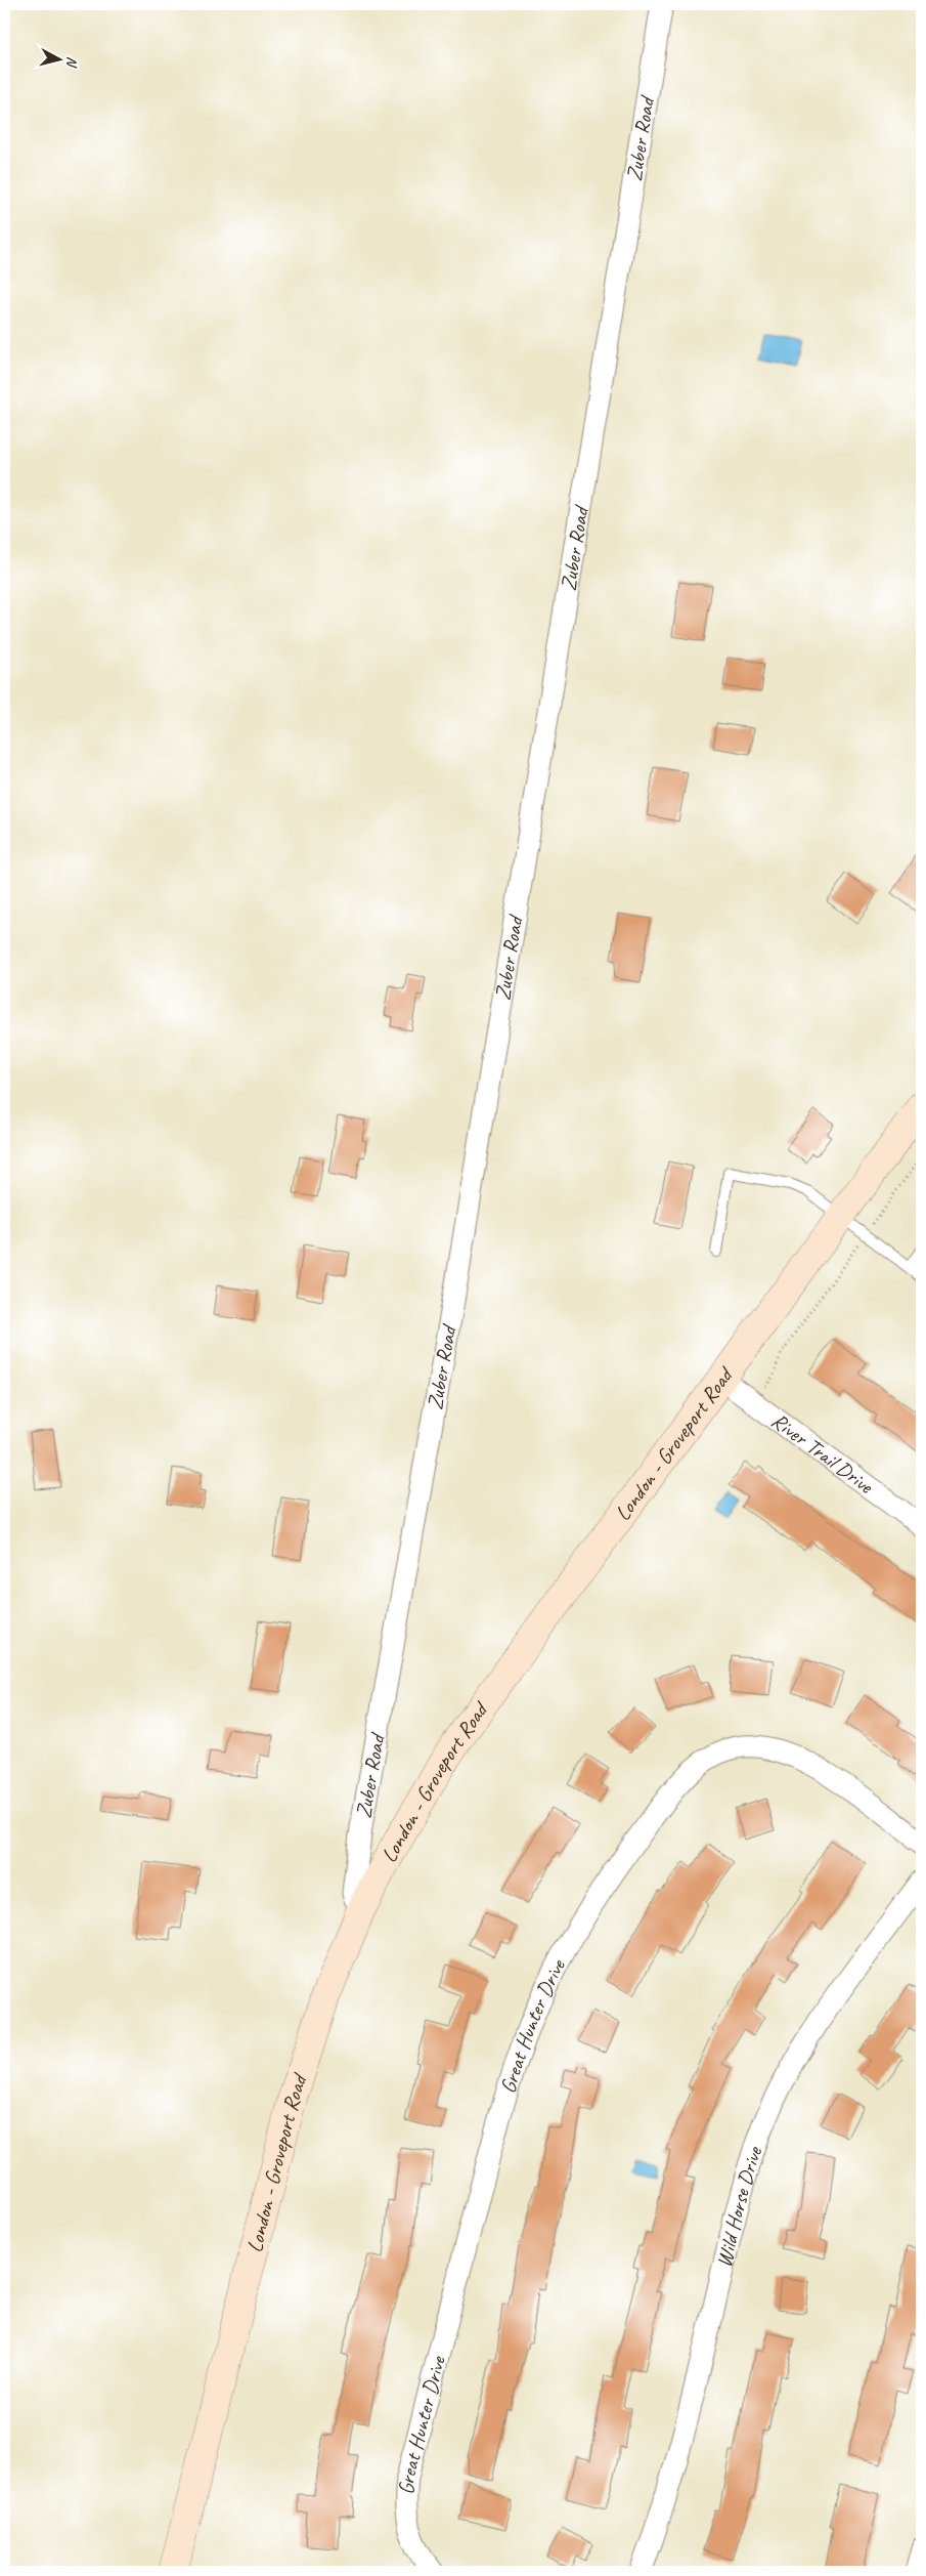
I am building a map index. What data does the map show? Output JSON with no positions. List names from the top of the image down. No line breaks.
{"streets":{"main road":["London - Groveport Road"],"street":["Zuber Road","River Trail Drive","Great Hunter Drive","Wild Horse Drive"]},"crossings":[["Zuber Road","London - Groveport Road"],["London - Groveport Road","River Trail Drive"]],"north":"right"}
